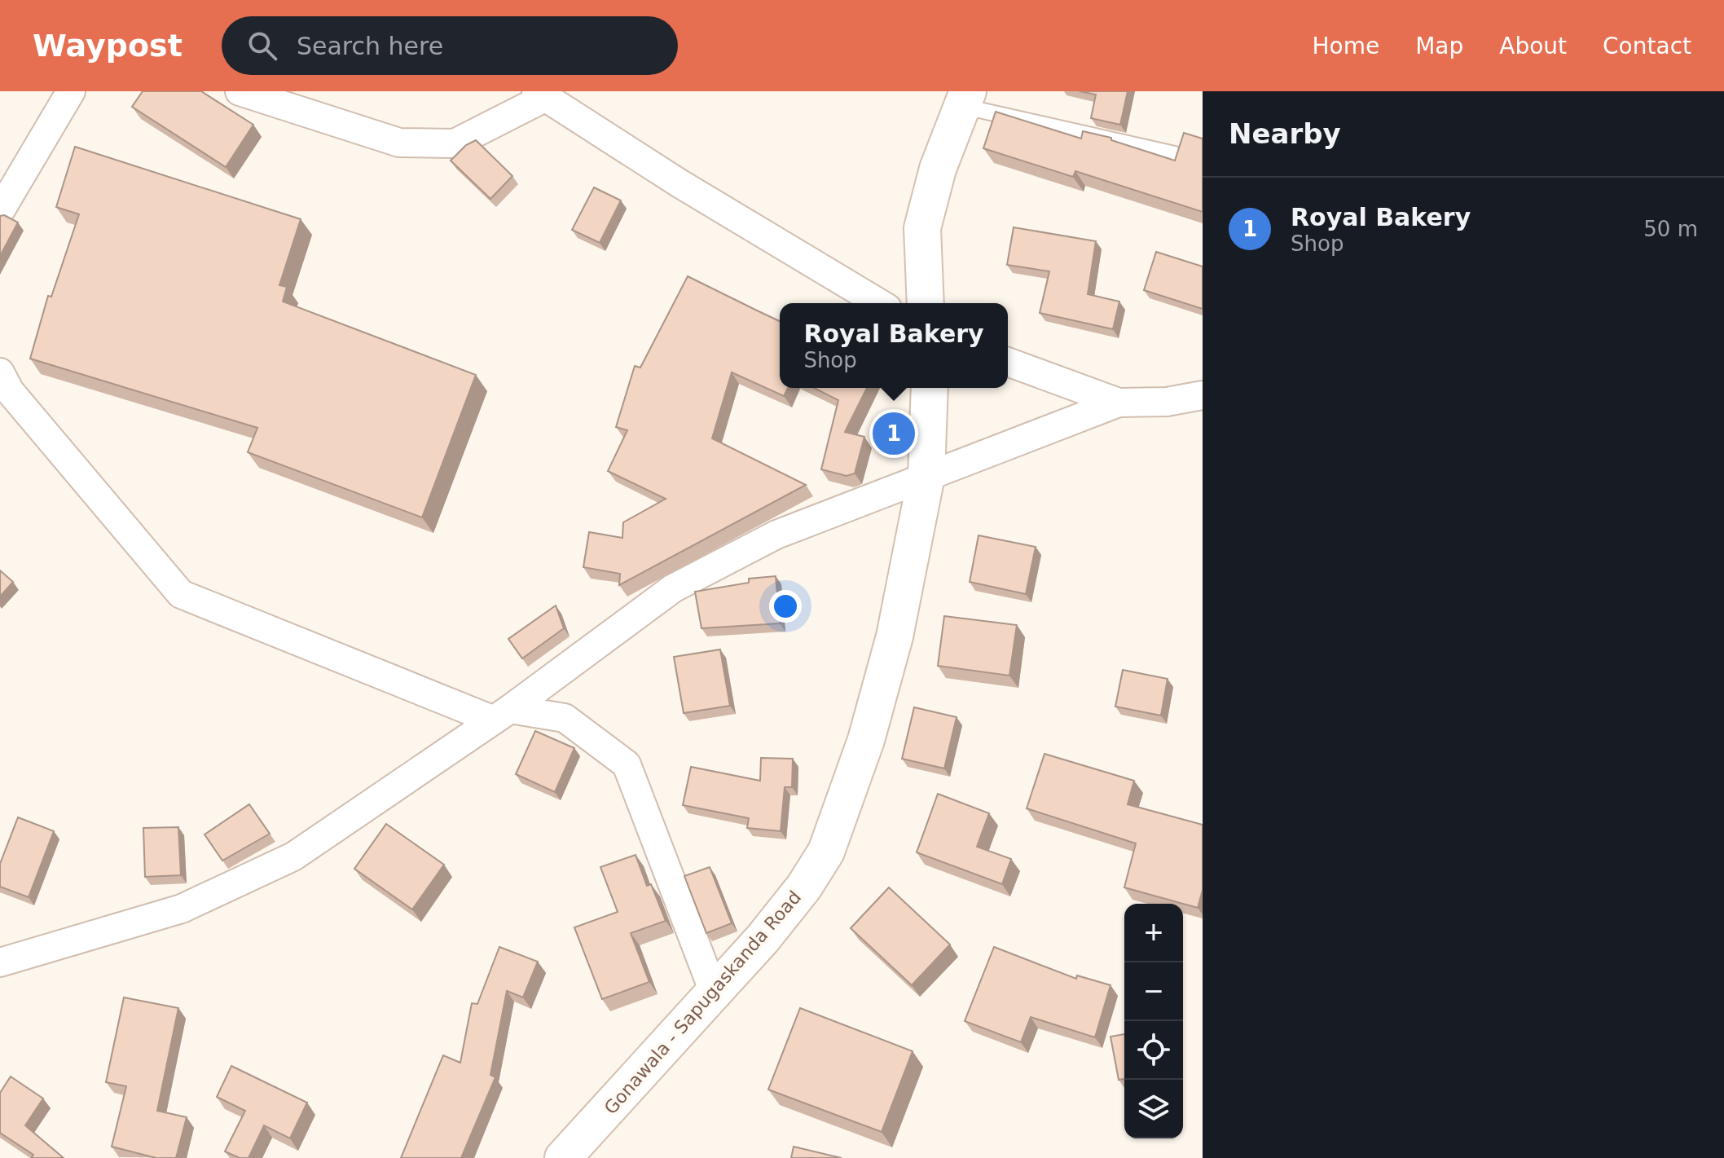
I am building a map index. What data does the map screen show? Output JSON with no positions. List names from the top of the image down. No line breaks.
{"streets":{"street":["Gonawala - Sapugaskanda Road"]},"page":{"header":"Waypost","search":"Search here","nav":["Home","Map","About","Contact"],"heading":"Nearby","list":[{"mark":"1","name":"Royal Bakery","note":"Shop","value":"50 m"}],"popup":["Royal Bakery","Shop"],"pins":"1","map_buttons":["+","−"]}}
